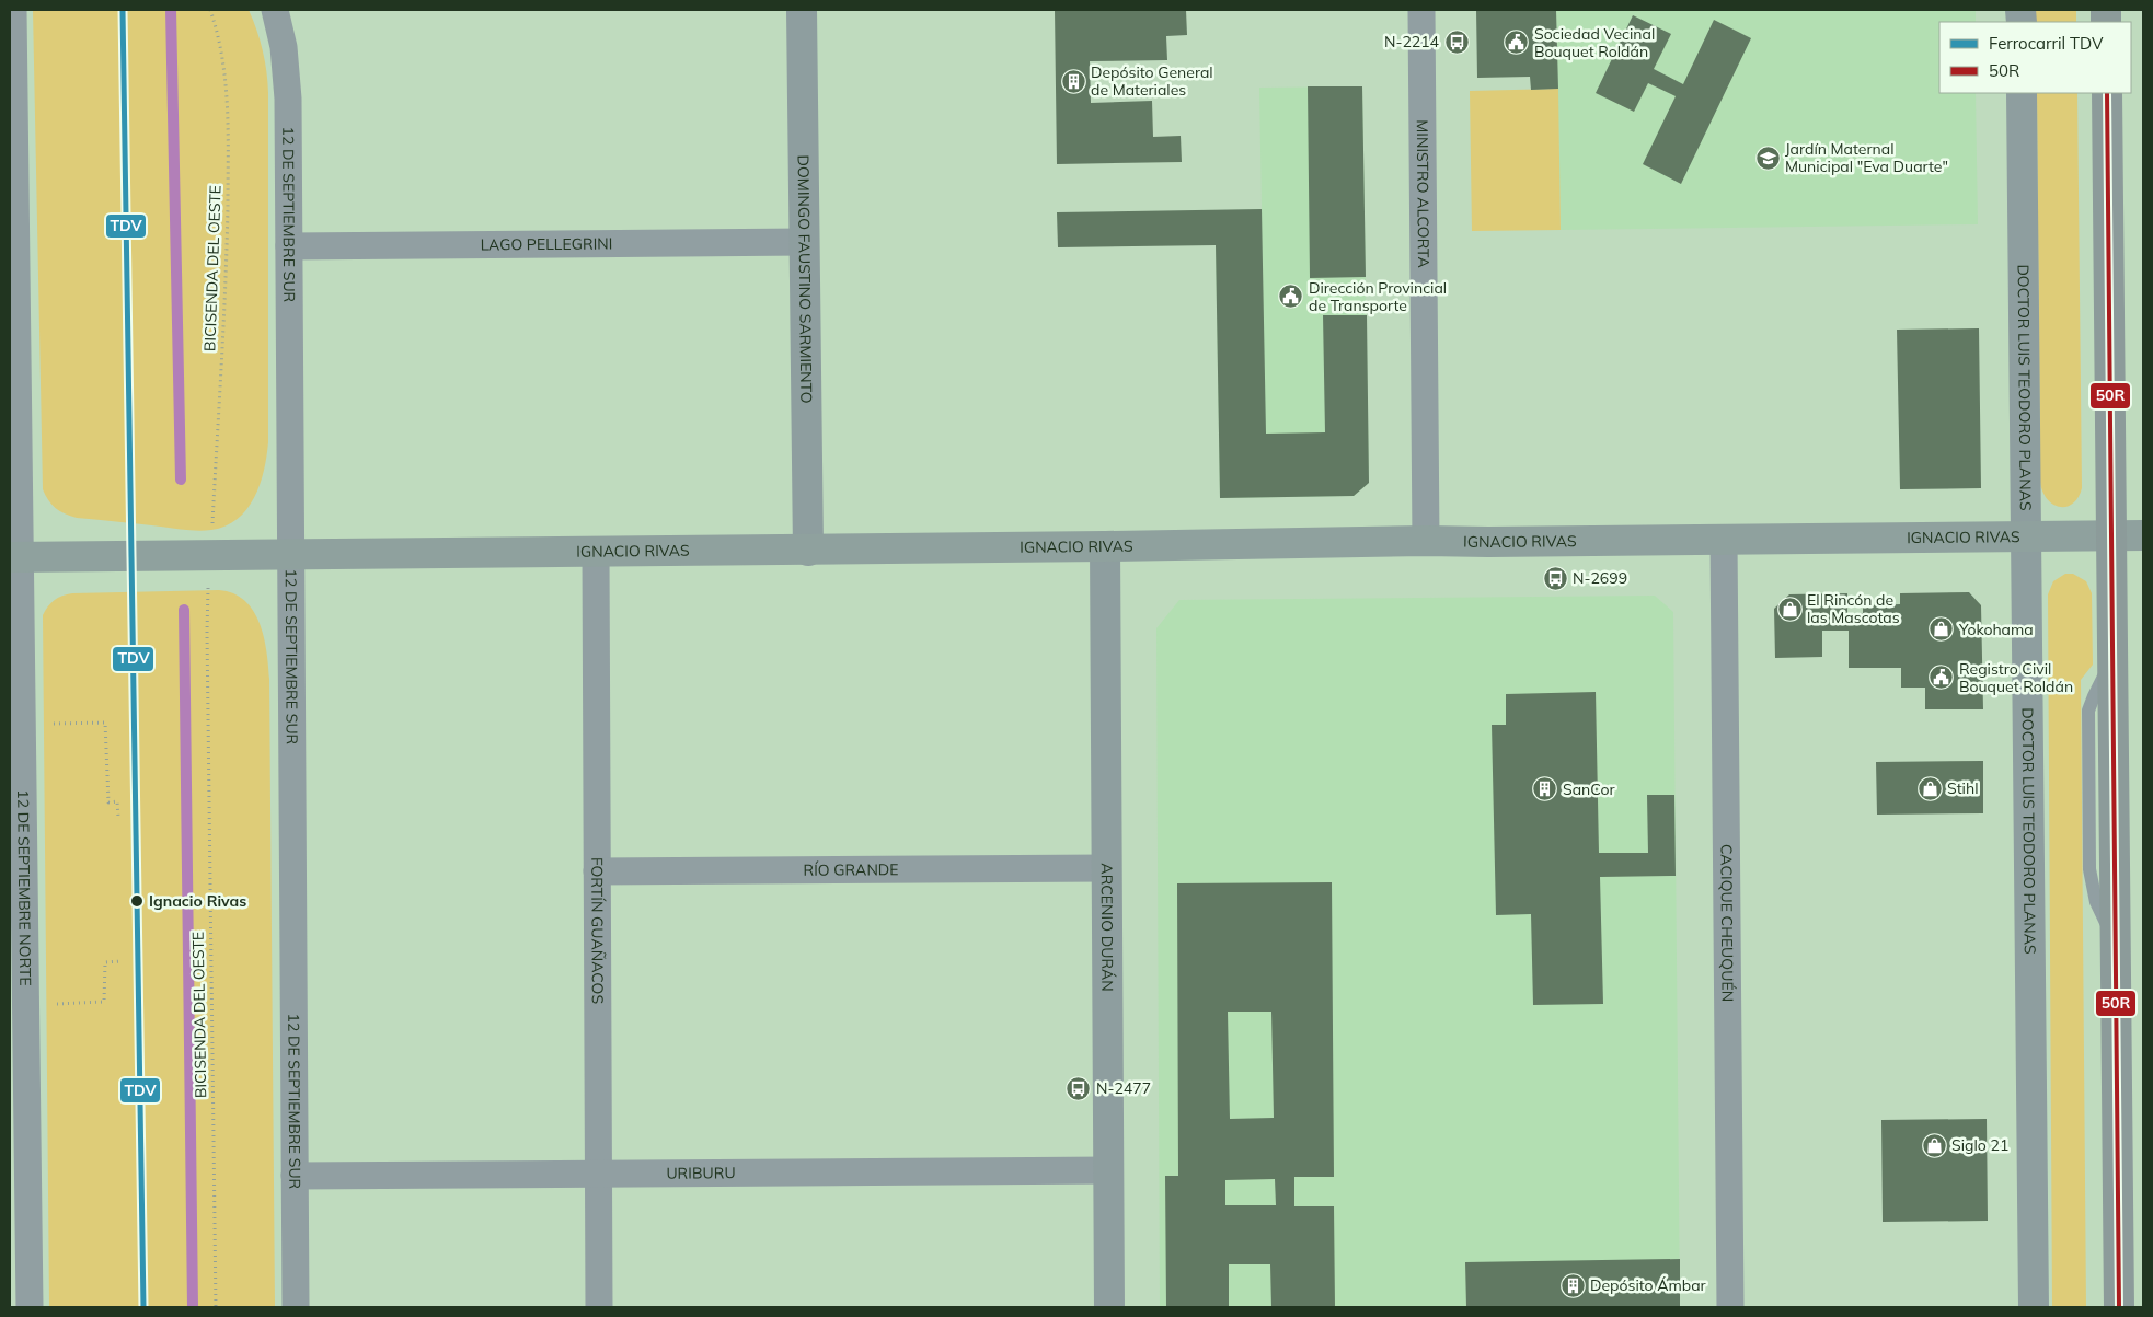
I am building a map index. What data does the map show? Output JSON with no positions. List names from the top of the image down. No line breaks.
{"streets":{"main road":["IGNACIO RIVAS"],"street":["MINISTRO ALCORTA","12 DE SEPTIEMBRE SUR","LAGO PELLEGRINI","DOMINGO FAUSTINO SARMIENTO","DOCTOR LUIS TEODORO PLANAS","RÍO GRANDE","12 DE SEPTIEMBRE NORTE","CACIQUE CHEUQUÉN","ARCENIO DURÁN","FORTÍN GUAÑACOS","URIBURU"],"path":["BICISENDA DEL OESTE"]},"crossings":[["MINISTRO ALCORTA","IGNACIO RIVAS"],["12 DE SEPTIEMBRE SUR","LAGO PELLEGRINI"],["12 DE SEPTIEMBRE SUR","IGNACIO RIVAS"],["12 DE SEPTIEMBRE SUR","URIBURU"],["LAGO PELLEGRINI","DOMINGO FAUSTINO SARMIENTO"],["DOMINGO FAUSTINO SARMIENTO","IGNACIO RIVAS"],["DOCTOR LUIS TEODORO PLANAS","IGNACIO RIVAS"],["IGNACIO RIVAS","12 DE SEPTIEMBRE NORTE"],["IGNACIO RIVAS","CACIQUE CHEUQUÉN"],["IGNACIO RIVAS","ARCENIO DURÁN"],["IGNACIO RIVAS","FORTÍN GUAÑACOS"],["RÍO GRANDE","ARCENIO DURÁN"],["RÍO GRANDE","FORTÍN GUAÑACOS"],["ARCENIO DURÁN","URIBURU"],["FORTÍN GUAÑACOS","URIBURU"]],"places":{"bus stop":["N-2214","N-2699","N-2477"],"public building":["Sociedad Vecinal Bouquet Roldán","Dirección Provincial de Transporte","Registro Civil Bouquet Roldán"],"building":["Depósito General de Materiales","SanCor","Depósito Ámbar"],"school or university":["Jardín Maternal Municipal \"Eva Duarte\""],"shop":["El Rincón de las Mascotas","Yokohama","Stihl","Siglo 21"],"other":["Ignacio Rivas"]},"lines":["rail line TDV","transit line 50R"],"legend":["Ferrocarril TDV","50R"]}
